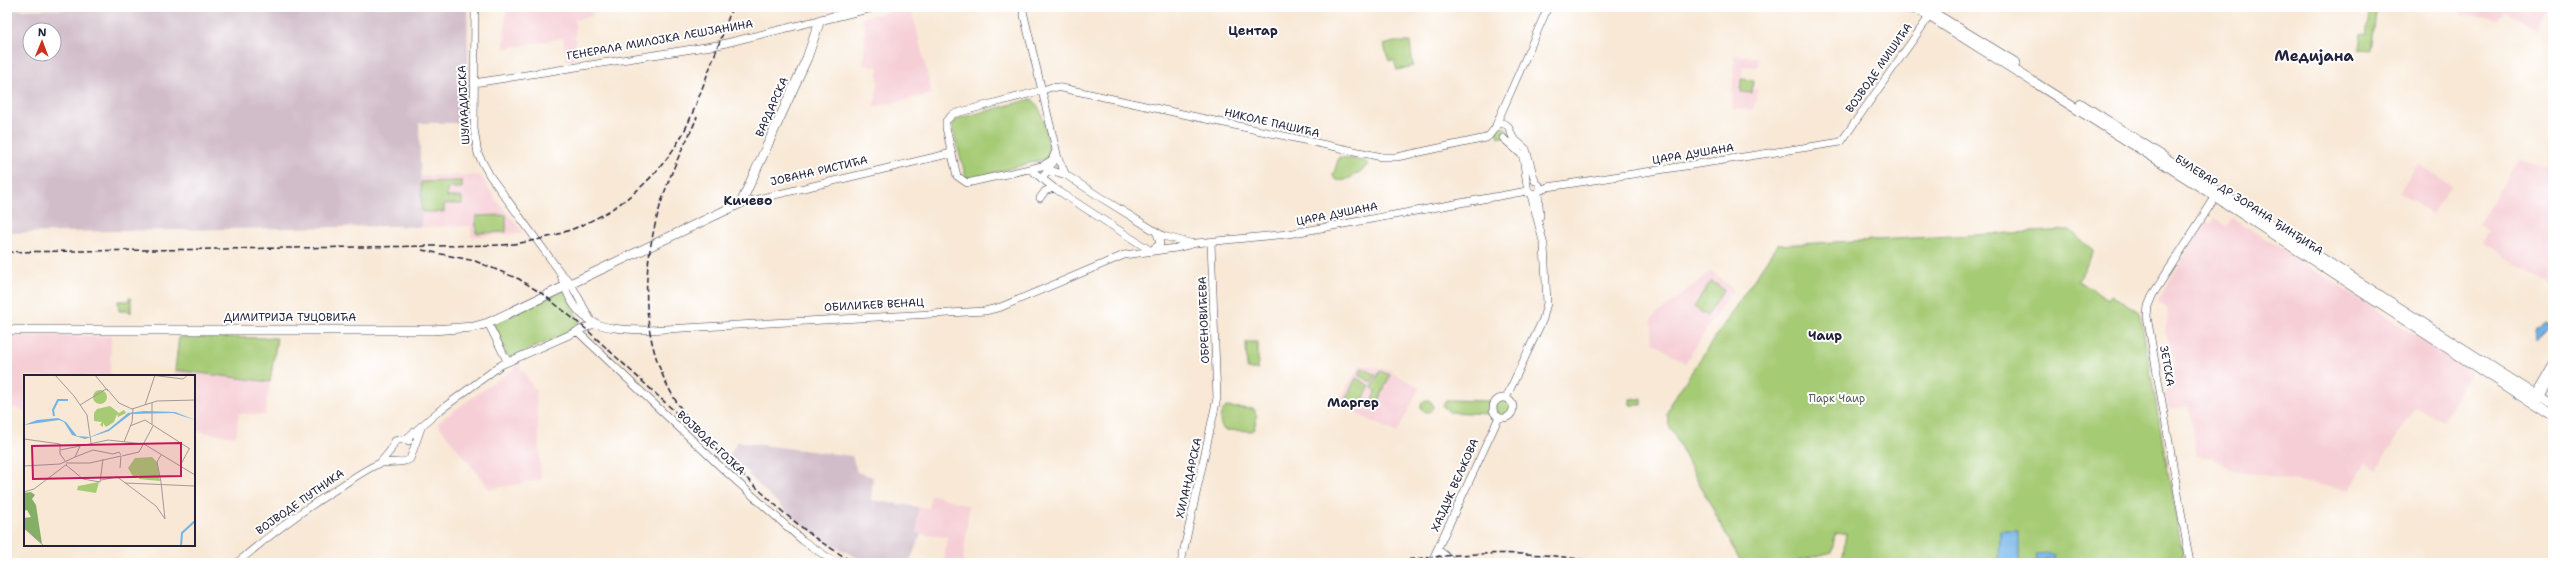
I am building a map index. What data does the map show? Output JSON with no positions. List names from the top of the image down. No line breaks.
{"streets":{"main road":["ГЕНЕРАЛА МИЛОЈКА ЛЕШЈАНИНА","ВАРДАРСКА","ЈОВАНА РИСТИЋА","БУЛЕВАР ДР ЗОРАНА ЂИНЂИЋА","ДИМИТРИЈА ТУЦОВИЋА"],"street":["ВОЈВОДЕ МИШИЋА","ШУМАДИЈСКА","НИКОЛЕ ПАШИЋА","ЦАРА ДУШАНА","ОБИЛИЋЕВ ВЕНАЦ","ОБРЕНОВИЋЕВА","ЗЕТСКА","ВОЈВОДЕ ГОЈКА","ХИЛАНДАРСКА","ХАЈДУК ВЕЉКОВА","ВОЈВОДЕ ПУТНИКА"]},"crossings":[["ГЕНЕРАЛА МИЛОЈКА ЛЕШЈАНИНА","ШУМАДИЈСКА"],["ГЕНЕРАЛА МИЛОЈКА ЛЕШЈАНИНА","ВАРДАРСКА"],["ВОЈВОДЕ МИШИЋА","ЦАРА ДУШАНА"],["ВОЈВОДЕ МИШИЋА","БУЛЕВАР ДР ЗОРАНА ЂИНЂИЋА"],["ШУМАДИЈСКА","ЈОВАНА РИСТИЋА"],["ШУМАДИЈСКА","ДИМИТРИЈА ТУЦОВИЋА"],["ВАРДАРСКА","ЈОВАНА РИСТИЋА"],["НИКОЛЕ ПАШИЋА","ЈОВАНА РИСТИЋА"],["ЦАРА ДУШАНА","ОБИЛИЋЕВ ВЕНАЦ"],["ЦАРА ДУШАНА","ОБРЕНОВИЋЕВА"],["ЈОВАНА РИСТИЋА","ДИМИТРИЈА ТУЦОВИЋА"],["БУЛЕВАР ДР ЗОРАНА ЂИНЂИЋА","ЗЕТСКА"],["ОБИЛИЋЕВ ВЕНАЦ","ВОЈВОДЕ ПУТНИКА"],["ОБРЕНОВИЋЕВА","ХИЛАНДАРСКА"],["ВОЈВОДЕ ГОЈКА","ВОЈВОДЕ ПУТНИКА"]],"districts":["Центар","Медијана","Кичево","Чаир","Маргер"],"parks":["Парк Чаир"],"north":"top"}
